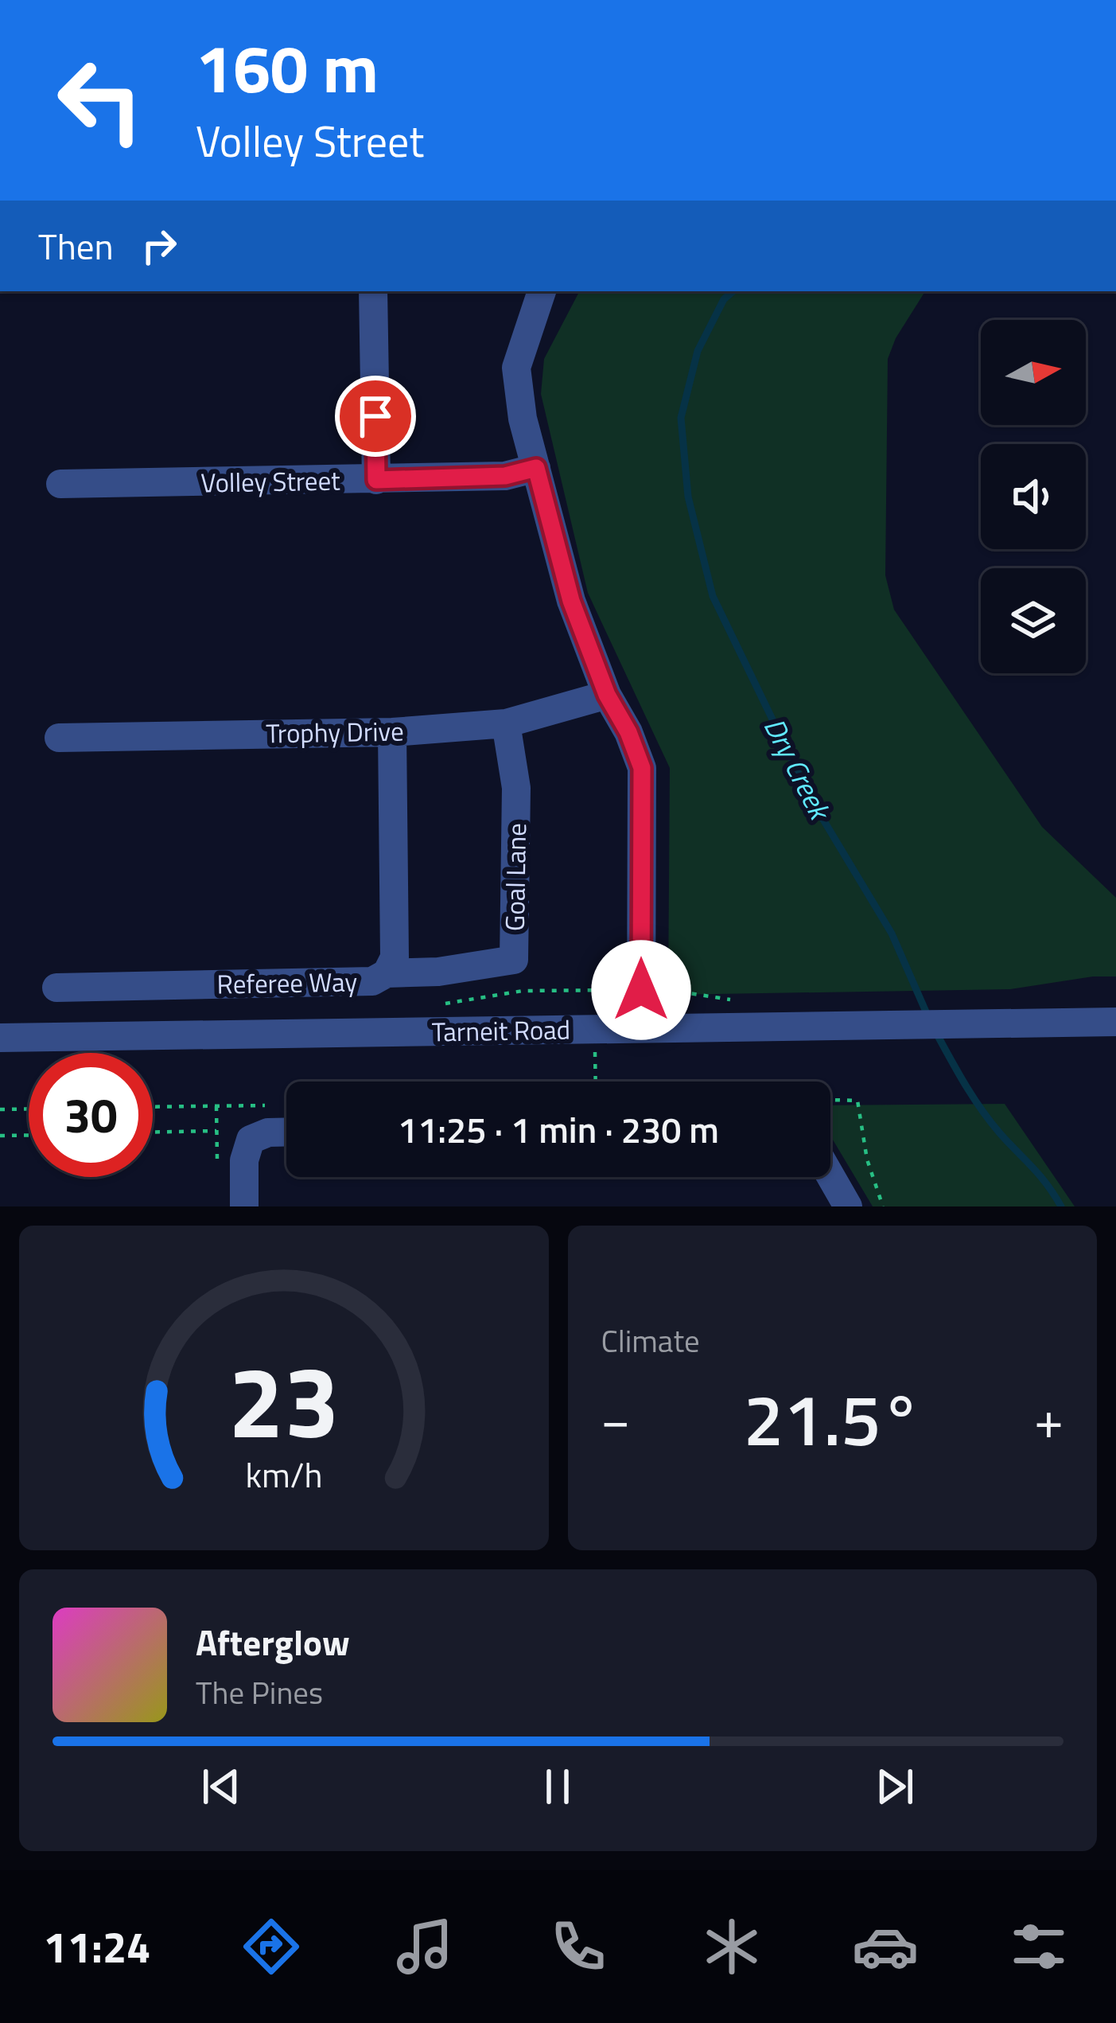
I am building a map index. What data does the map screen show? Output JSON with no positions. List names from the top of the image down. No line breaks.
{"streets":{"street":["Volley Street","Trophy Drive","Goal Lane","Referee Way","Tarneit Road"]},"crossings":[["Trophy Drive","Goal Lane"],["Trophy Drive","Referee Way"],["Goal Lane","Referee Way"]],"water":["Dry Creek"],"north":"right","page":{"turn":["160 m","Volley Street"],"then":"Then","limit":"30","trip":"11:25 · 1 min · 230 m","tile":"Climate","heat":["−","21.5°","+"],"song":["Afterglow","The Pines"],"tabs":"11:24","gauge":["23","km/h"]}}
